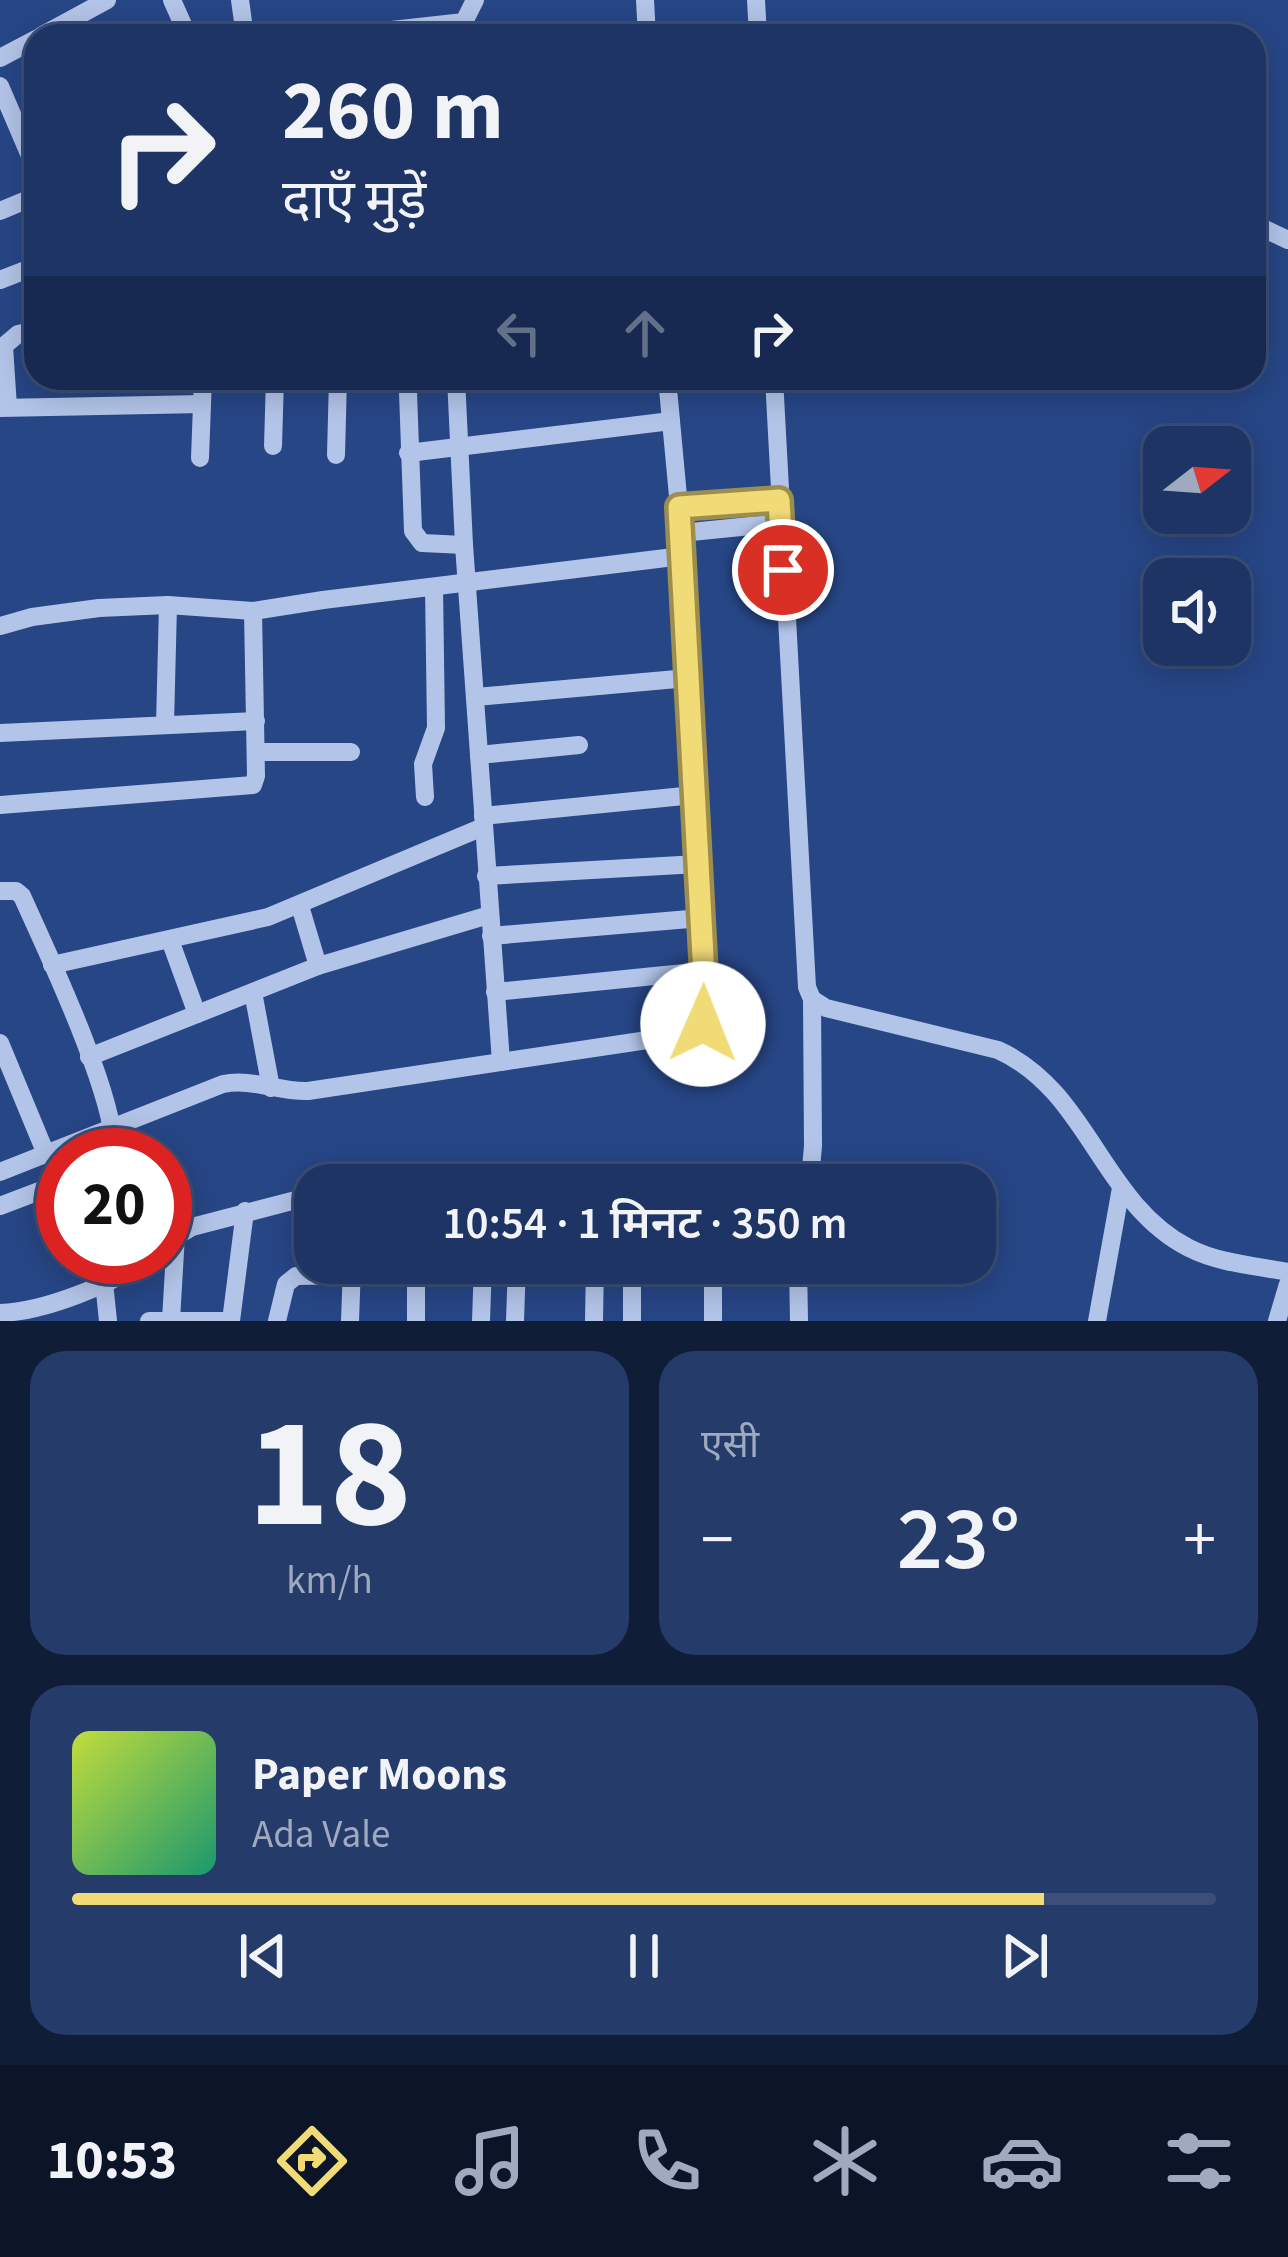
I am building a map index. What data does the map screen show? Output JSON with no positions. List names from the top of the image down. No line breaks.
{"north":"right","page":{"turn":["260 m","दाएँ मुड़ें"],"limit":"20","trip":"10:54 · 1 मिनट · 350 m","tile":[["18","km/h"],"एसी"],"heat":["−","23°","+"],"song":["Paper Moons","Ada Vale"],"tabs":"10:53"}}
